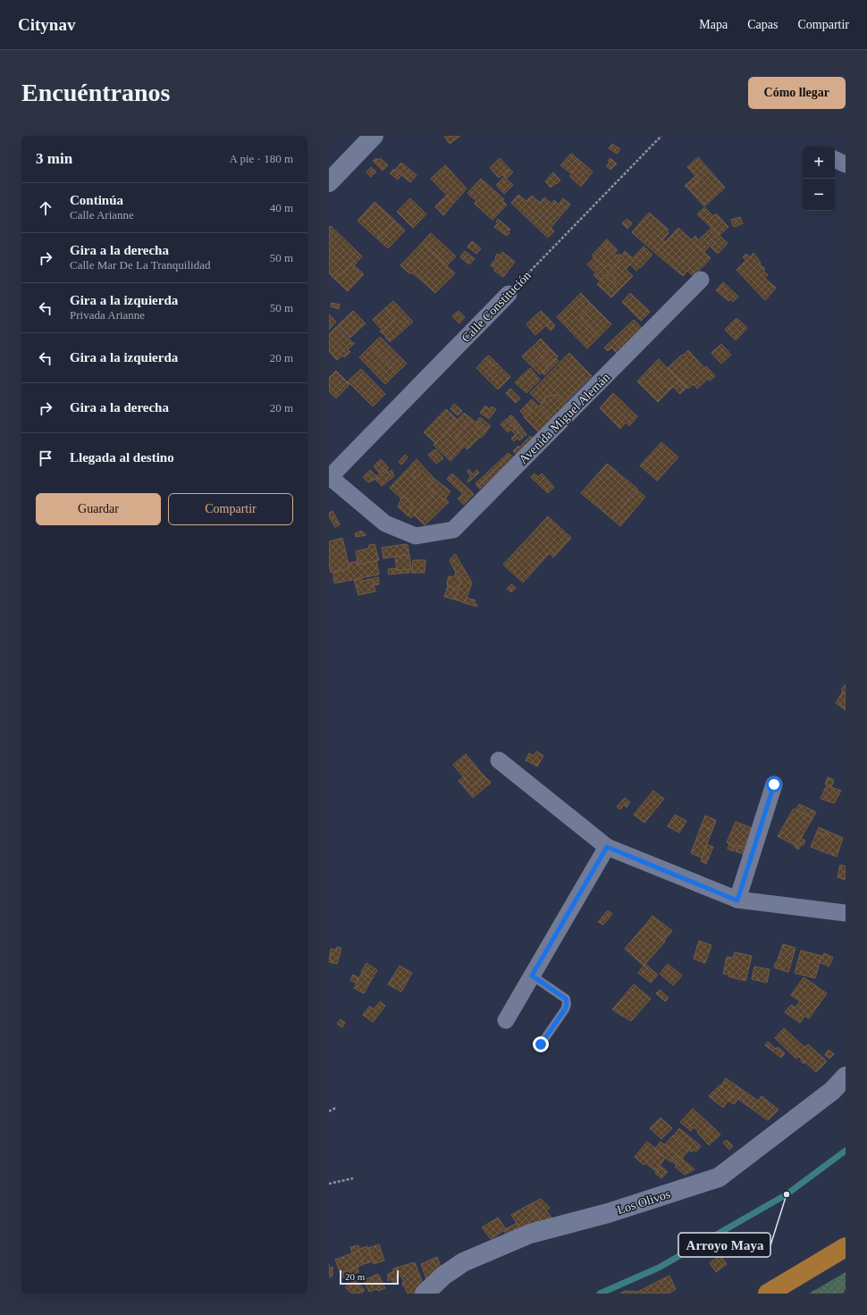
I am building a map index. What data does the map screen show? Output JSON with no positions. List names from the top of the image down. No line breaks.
{"streets":{"street":["Calle Constitución","Avenida Miguel Alemán","Los Olivos"]},"crossings":[["Calle Constitución","Avenida Miguel Alemán"]],"places":["Arroyo Maya"],"scale_bar":"20 m","page":{"header":"Citynav","nav":["Mapa","Capas","Compartir"],"buttons":["Cómo llegar",["Guardar","Compartir"]],"title":"Encuéntranos","heading":["3 min","A pie · 180 m"],"map_buttons":["+","−"],"list":[["Continúa","Calle Arianne","40 m"],["Gira a la derecha","Calle Mar De La Tranquilidad","50 m"],["Gira a la izquierda","Privada Arianne","50 m"],["Gira a la izquierda","20 m"],["Gira a la derecha","20 m"],"Llegada al destino"],"scale":"20 m"}}
